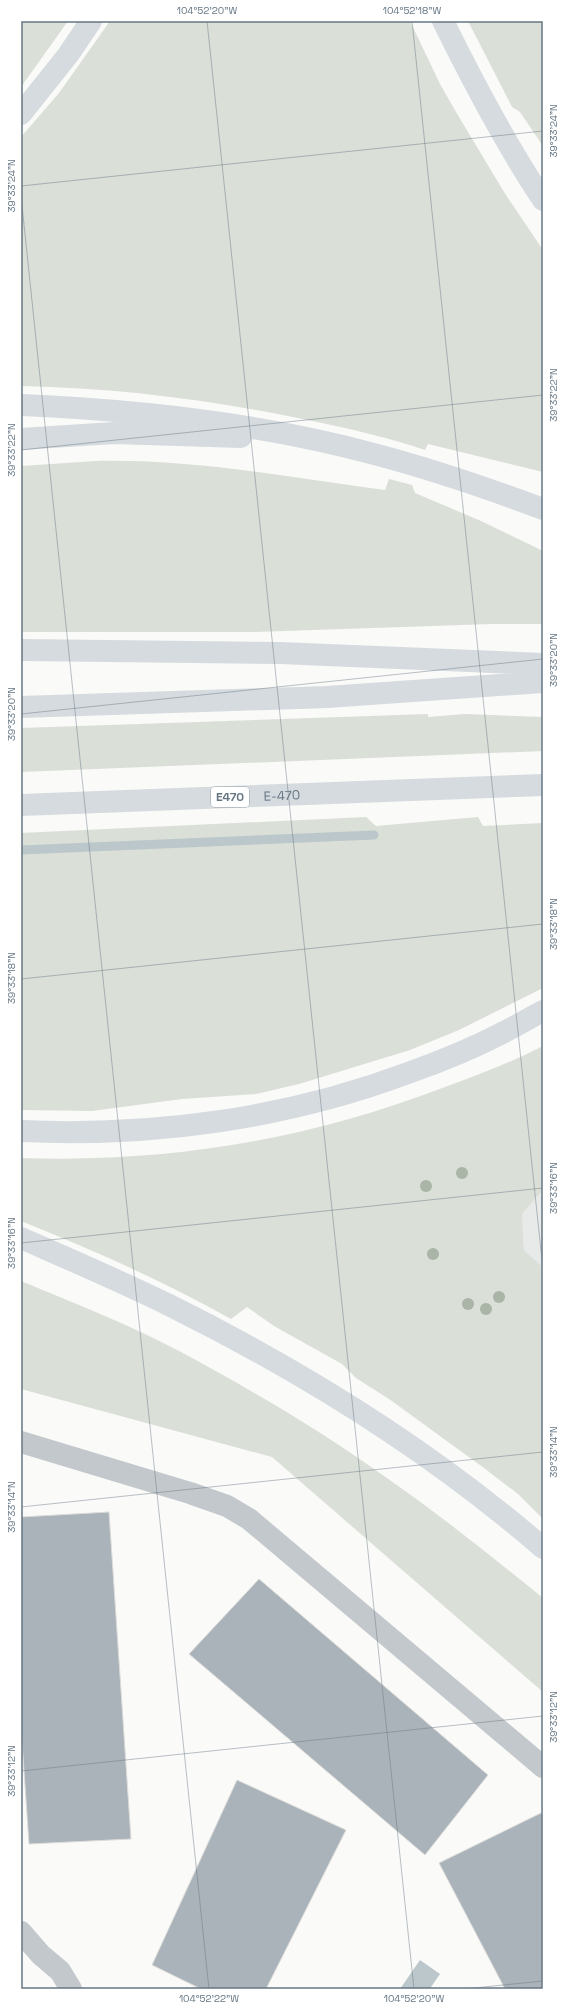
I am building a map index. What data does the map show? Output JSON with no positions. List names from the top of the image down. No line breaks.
{"streets":{"highway":["E-470","E470"]},"coordinates":["104°52'20\"W","104°52'18\"W","39°33'24\"N","39°33'22\"N","39°33'20\"N","39°33'18\"N","39°33'16\"N","39°33'14\"N","39°33'12\"N","104°52'22\"W"]}
